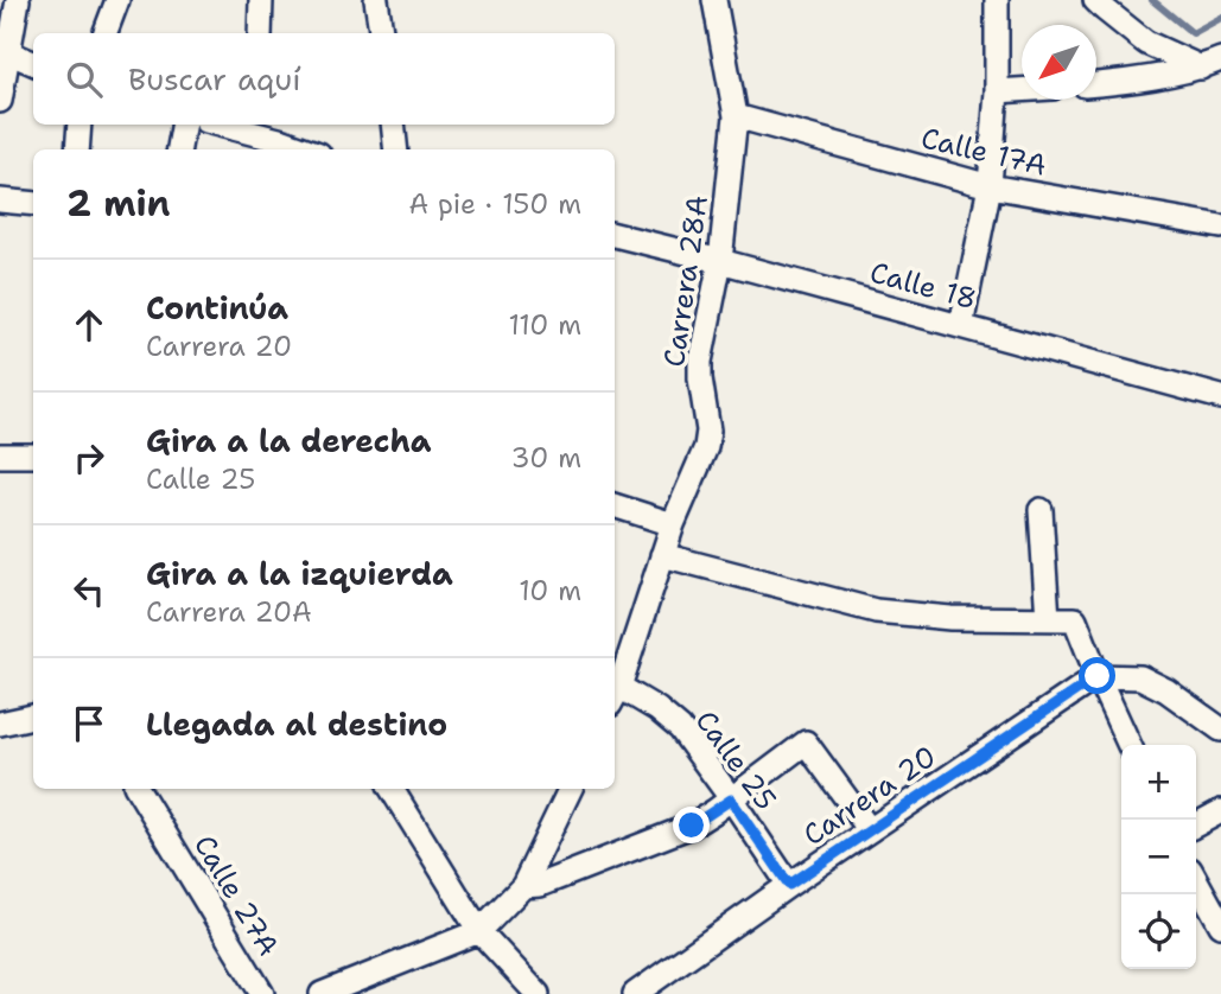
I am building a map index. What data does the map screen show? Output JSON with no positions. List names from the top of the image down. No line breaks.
{"streets":{"street":["Calle 17A","Carrera 28A","Calle 18","Calle 25","Carrera 20","Calle 27A"]},"crossings":[["Calle 17A","Carrera 28A"],["Carrera 28A","Calle 18"],["Carrera 28A","Calle 25"],["Calle 25","Carrera 20"]],"north":"bottom left","page":{"search":"Buscar aquí","heading":["2 min","A pie · 150 m"],"list":[["Continúa","Carrera 20","110 m"],["Gira a la derecha","Calle 25","30 m"],["Gira a la izquierda","Carrera 20A","10 m"],"Llegada al destino"],"map_buttons":["+","−"]}}
